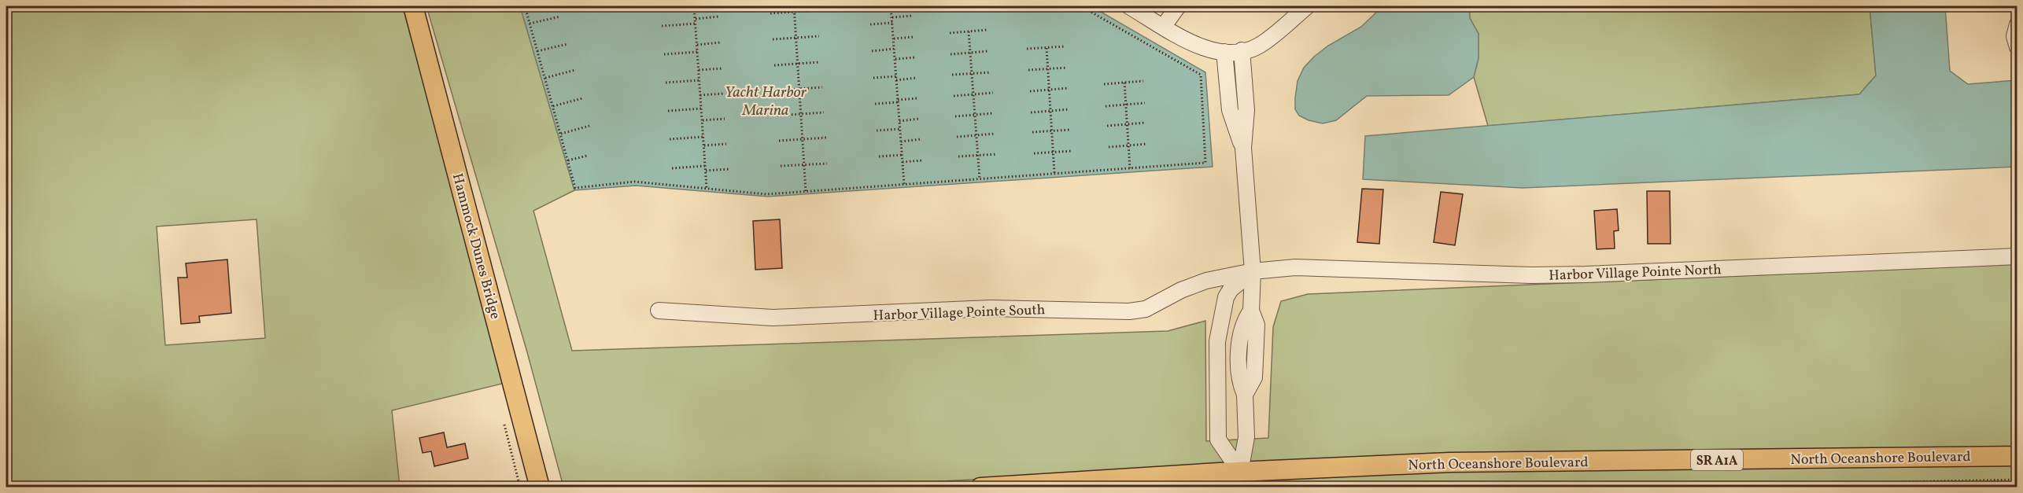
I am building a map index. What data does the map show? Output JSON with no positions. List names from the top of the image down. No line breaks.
{"streets":{"main road":["Hammock Dunes Bridge","North Oceanshore Boulevard","SR A1A"],"street":["Harbor Village Pointe North","Harbor Village Pointe South"]},"crossings":[["Harbor Village Pointe North","Harbor Village Pointe South"]],"water":["Yacht Harbor Marina"]}
